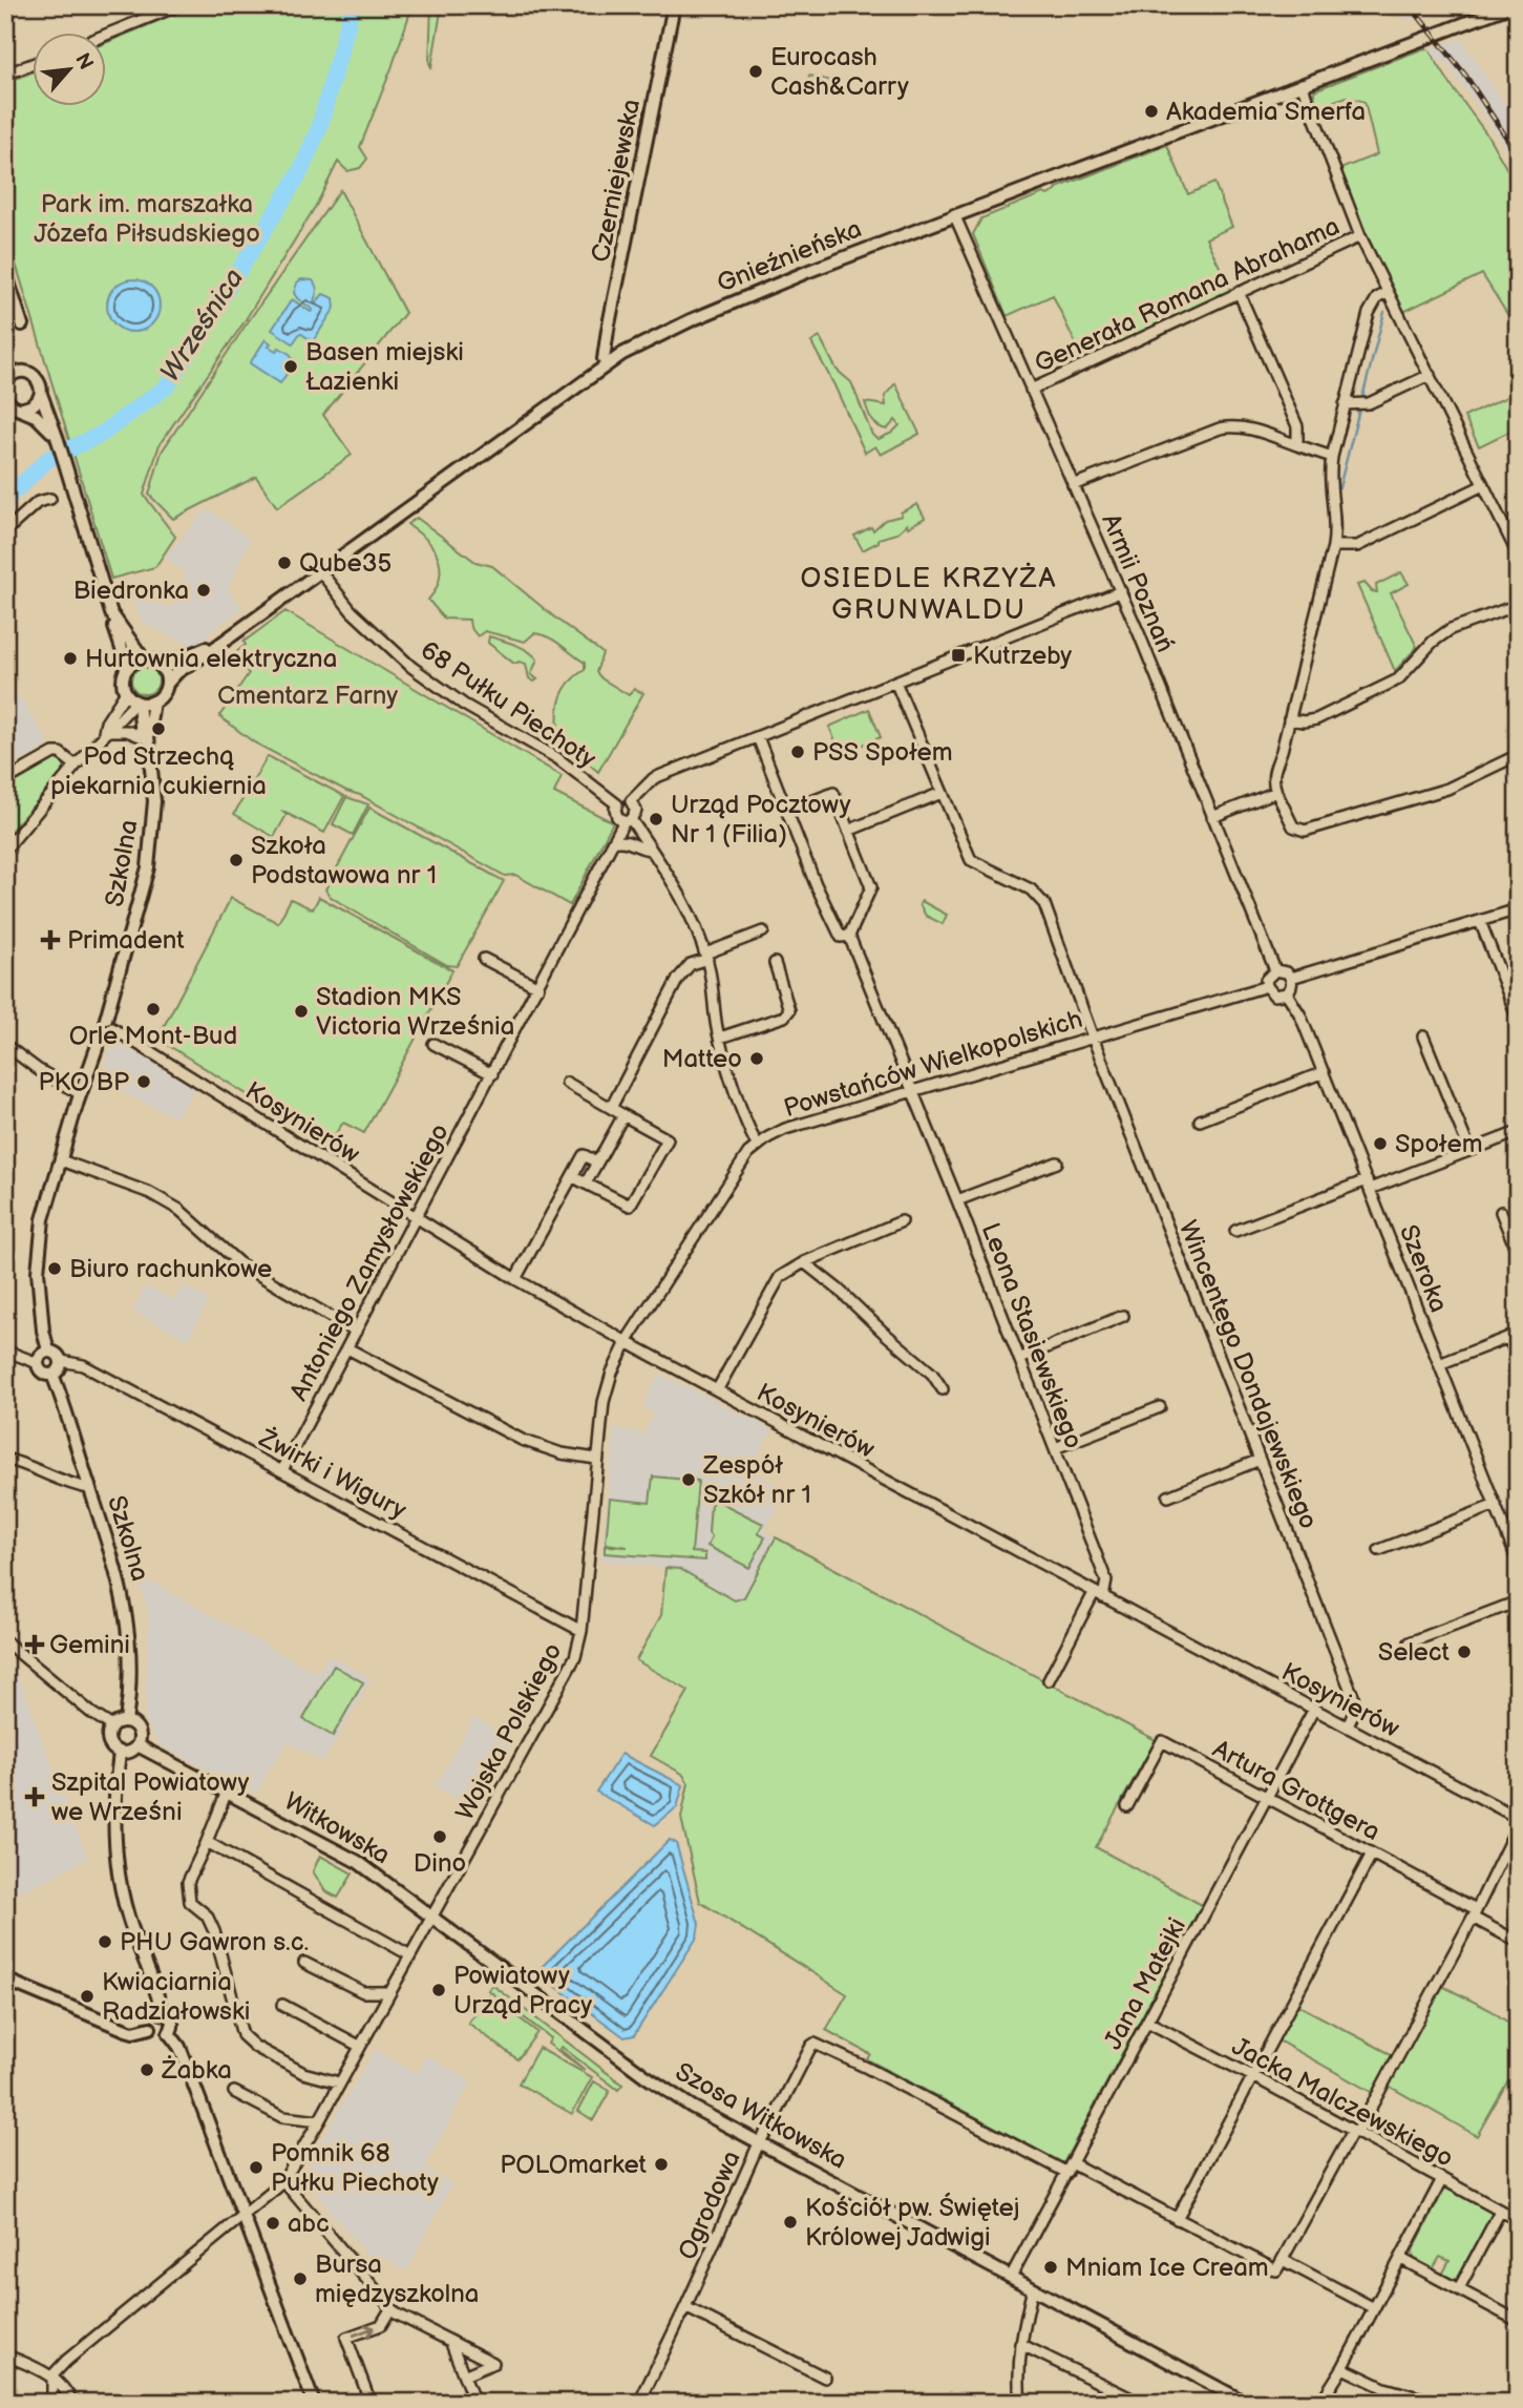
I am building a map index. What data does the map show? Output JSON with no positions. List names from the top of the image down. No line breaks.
{"streets":{"street":["Czerniejewska","Gnieźnieńska","Generała Romana Abrahama","Armii Poznań","68 Pułku Piechoty","Szkolna","Powstańców Wielkopolskich","Kosynierów","Antoniego Zamysłowskiego","Szeroka","Leona Stasiewskiego","Wincentego Dondajewskiego","Żwirki i Wigury","Wojska Polskiego","Artura Grottgera","Witkowska","Jana Matejki","Jacka Malczewskiego","Szosa Witkowska","Ogrodowa"]},"crossings":[["Czerniejewska","Gnieźnieńska"],["Gnieźnieńska","Armii Poznań"],["Gnieźnieńska","68 Pułku Piechoty"],["Gnieźnieńska","Szkolna"],["Generała Romana Abrahama","Armii Poznań"],["Armii Poznań","Powstańców Wielkopolskich"],["Armii Poznań","Szeroka"],["68 Pułku Piechoty","Antoniego Zamysłowskiego"],["Szkolna","Kosynierów"],["Szkolna","Żwirki i Wigury"],["Szkolna","Witkowska"],["Powstańców Wielkopolskich","Kosynierów"],["Powstańców Wielkopolskich","Szeroka"],["Powstańców Wielkopolskich","Leona Stasiewskiego"],["Powstańców Wielkopolskich","Wincentego Dondajewskiego"],["Powstańców Wielkopolskich","Wojska Polskiego"],["Kosynierów","Antoniego Zamysłowskiego"],["Kosynierów","Leona Stasiewskiego"],["Kosynierów","Wincentego Dondajewskiego"],["Kosynierów","Wojska Polskiego"],["Kosynierów","Jana Matejki"],["Antoniego Zamysłowskiego","Żwirki i Wigury"],["Żwirki i Wigury","Wojska Polskiego"],["Wojska Polskiego","Witkowska"],["Wojska Polskiego","Szosa Witkowska"],["Artura Grottgera","Jana Matejki"],["Witkowska","Szosa Witkowska"],["Jana Matejki","Jacka Malczewskiego"],["Jana Matejki","Szosa Witkowska"],["Jana Matejki","Ogrodowa"],["Szosa Witkowska","Ogrodowa"]],"districts":["OSIEDLE KRZYŻA GRUNWALDU"],"water":["Wrześnica"],"parks":["Park im. marszałka Józefa Piłsudskiego","Cmentarz Farny"],"places":{"other":["Eurocash Cash&Carry","Akademia Smerfa","Basen miejski Łazienki","Qube35","Biedronka","Hurtownia elektryczna","Pod Strzechą piekarnia cukiernia","PSS Społem","Urząd Pocztowy Nr 1 (Filia)","Szkoła Podstawowa nr 1","Orle Mont-Bud","Stadion MKS Victoria Września","Matteo","PKO BP","Społem","Biuro rachunkowe","Zespół Szkół nr 1","Select","Dino","PHU Gawron s.c.","Powiatowy Urząd Pracy","Kwiaciarnia Radziałowski","Żabka","POLOmarket","Pomnik 68 Pułku Piechoty","Kościół pw. Świętej Królowej Jadwigi","abc","Mniam Ice Cream","Bursa międzyszkolna"],"transit":["Kutrzeby"],"health":["Primadent","Gemini","Szpital Powiatowy we Wrześni"]},"north":"top right"}
